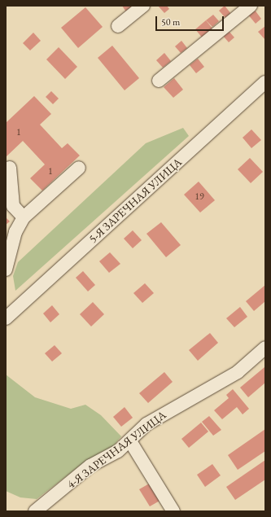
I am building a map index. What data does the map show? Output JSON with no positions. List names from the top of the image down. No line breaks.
{"streets":{"street":["5-Я ЗАРЕЧНАЯ УЛИЦА","4-Я ЗАРЕЧНАЯ УЛИЦА"]},"house_numbers":["1","1","19"],"scale_bar":"50 m"}
